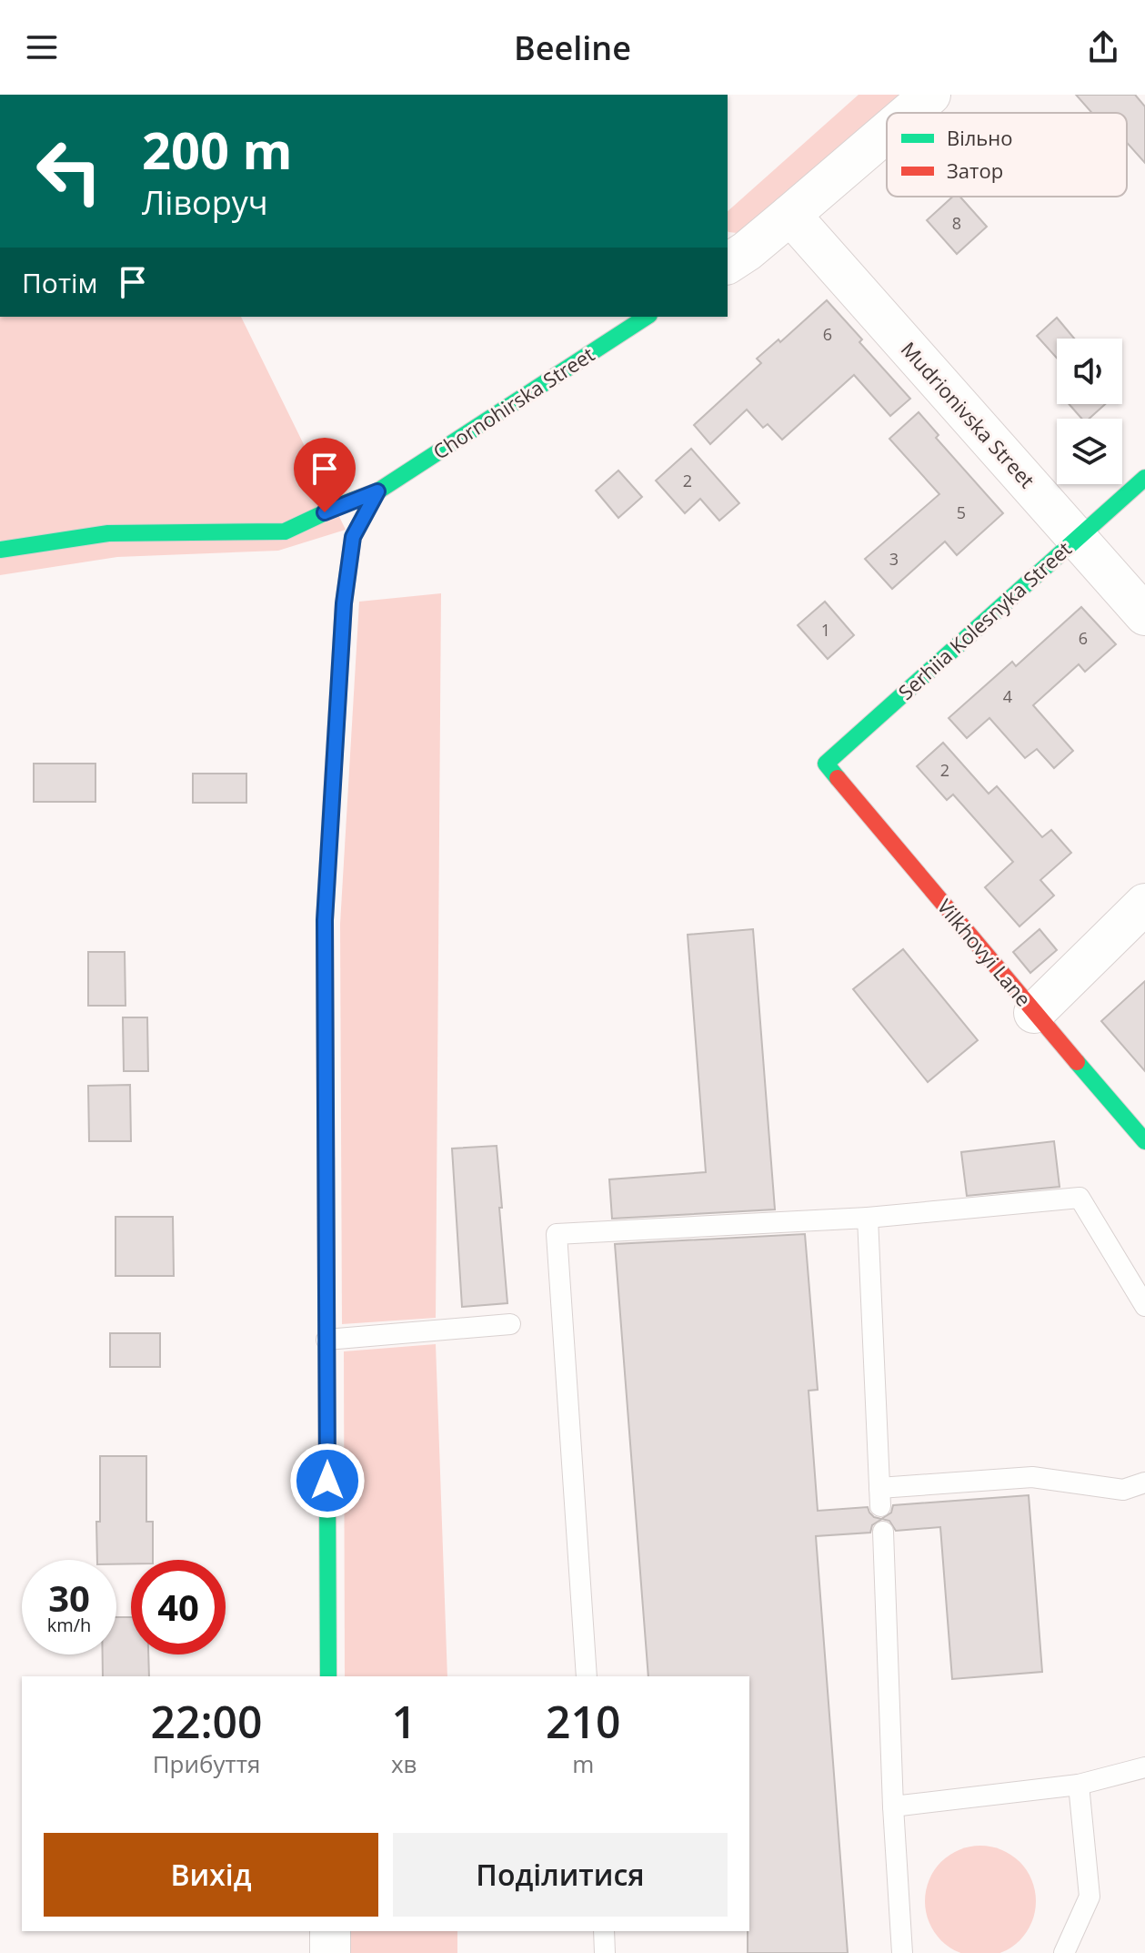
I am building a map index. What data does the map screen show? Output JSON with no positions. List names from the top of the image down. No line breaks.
{"streets":{"street":["Chornohirska Street","Mudrionivska Street","Serhiia Kolesnyka Street","Vilkhovyi Lane"]},"crossings":[["Mudrionivska Street","Serhiia Kolesnyka Street"],["Serhiia Kolesnyka Street","Vilkhovyi Lane"]],"house_numbers":["8","6","2","5","3","1","6","4","2"],"legend":["Вільно","Затор"],"page":{"header":"Beeline","turn":["200 m","Ліворуч"],"then":"Потім","speed":"30 km/h","limit":"40","eta":["22:00","Прибуття","1","хв","210","m"],"buttons":["Вихід","Поділитися"]}}
